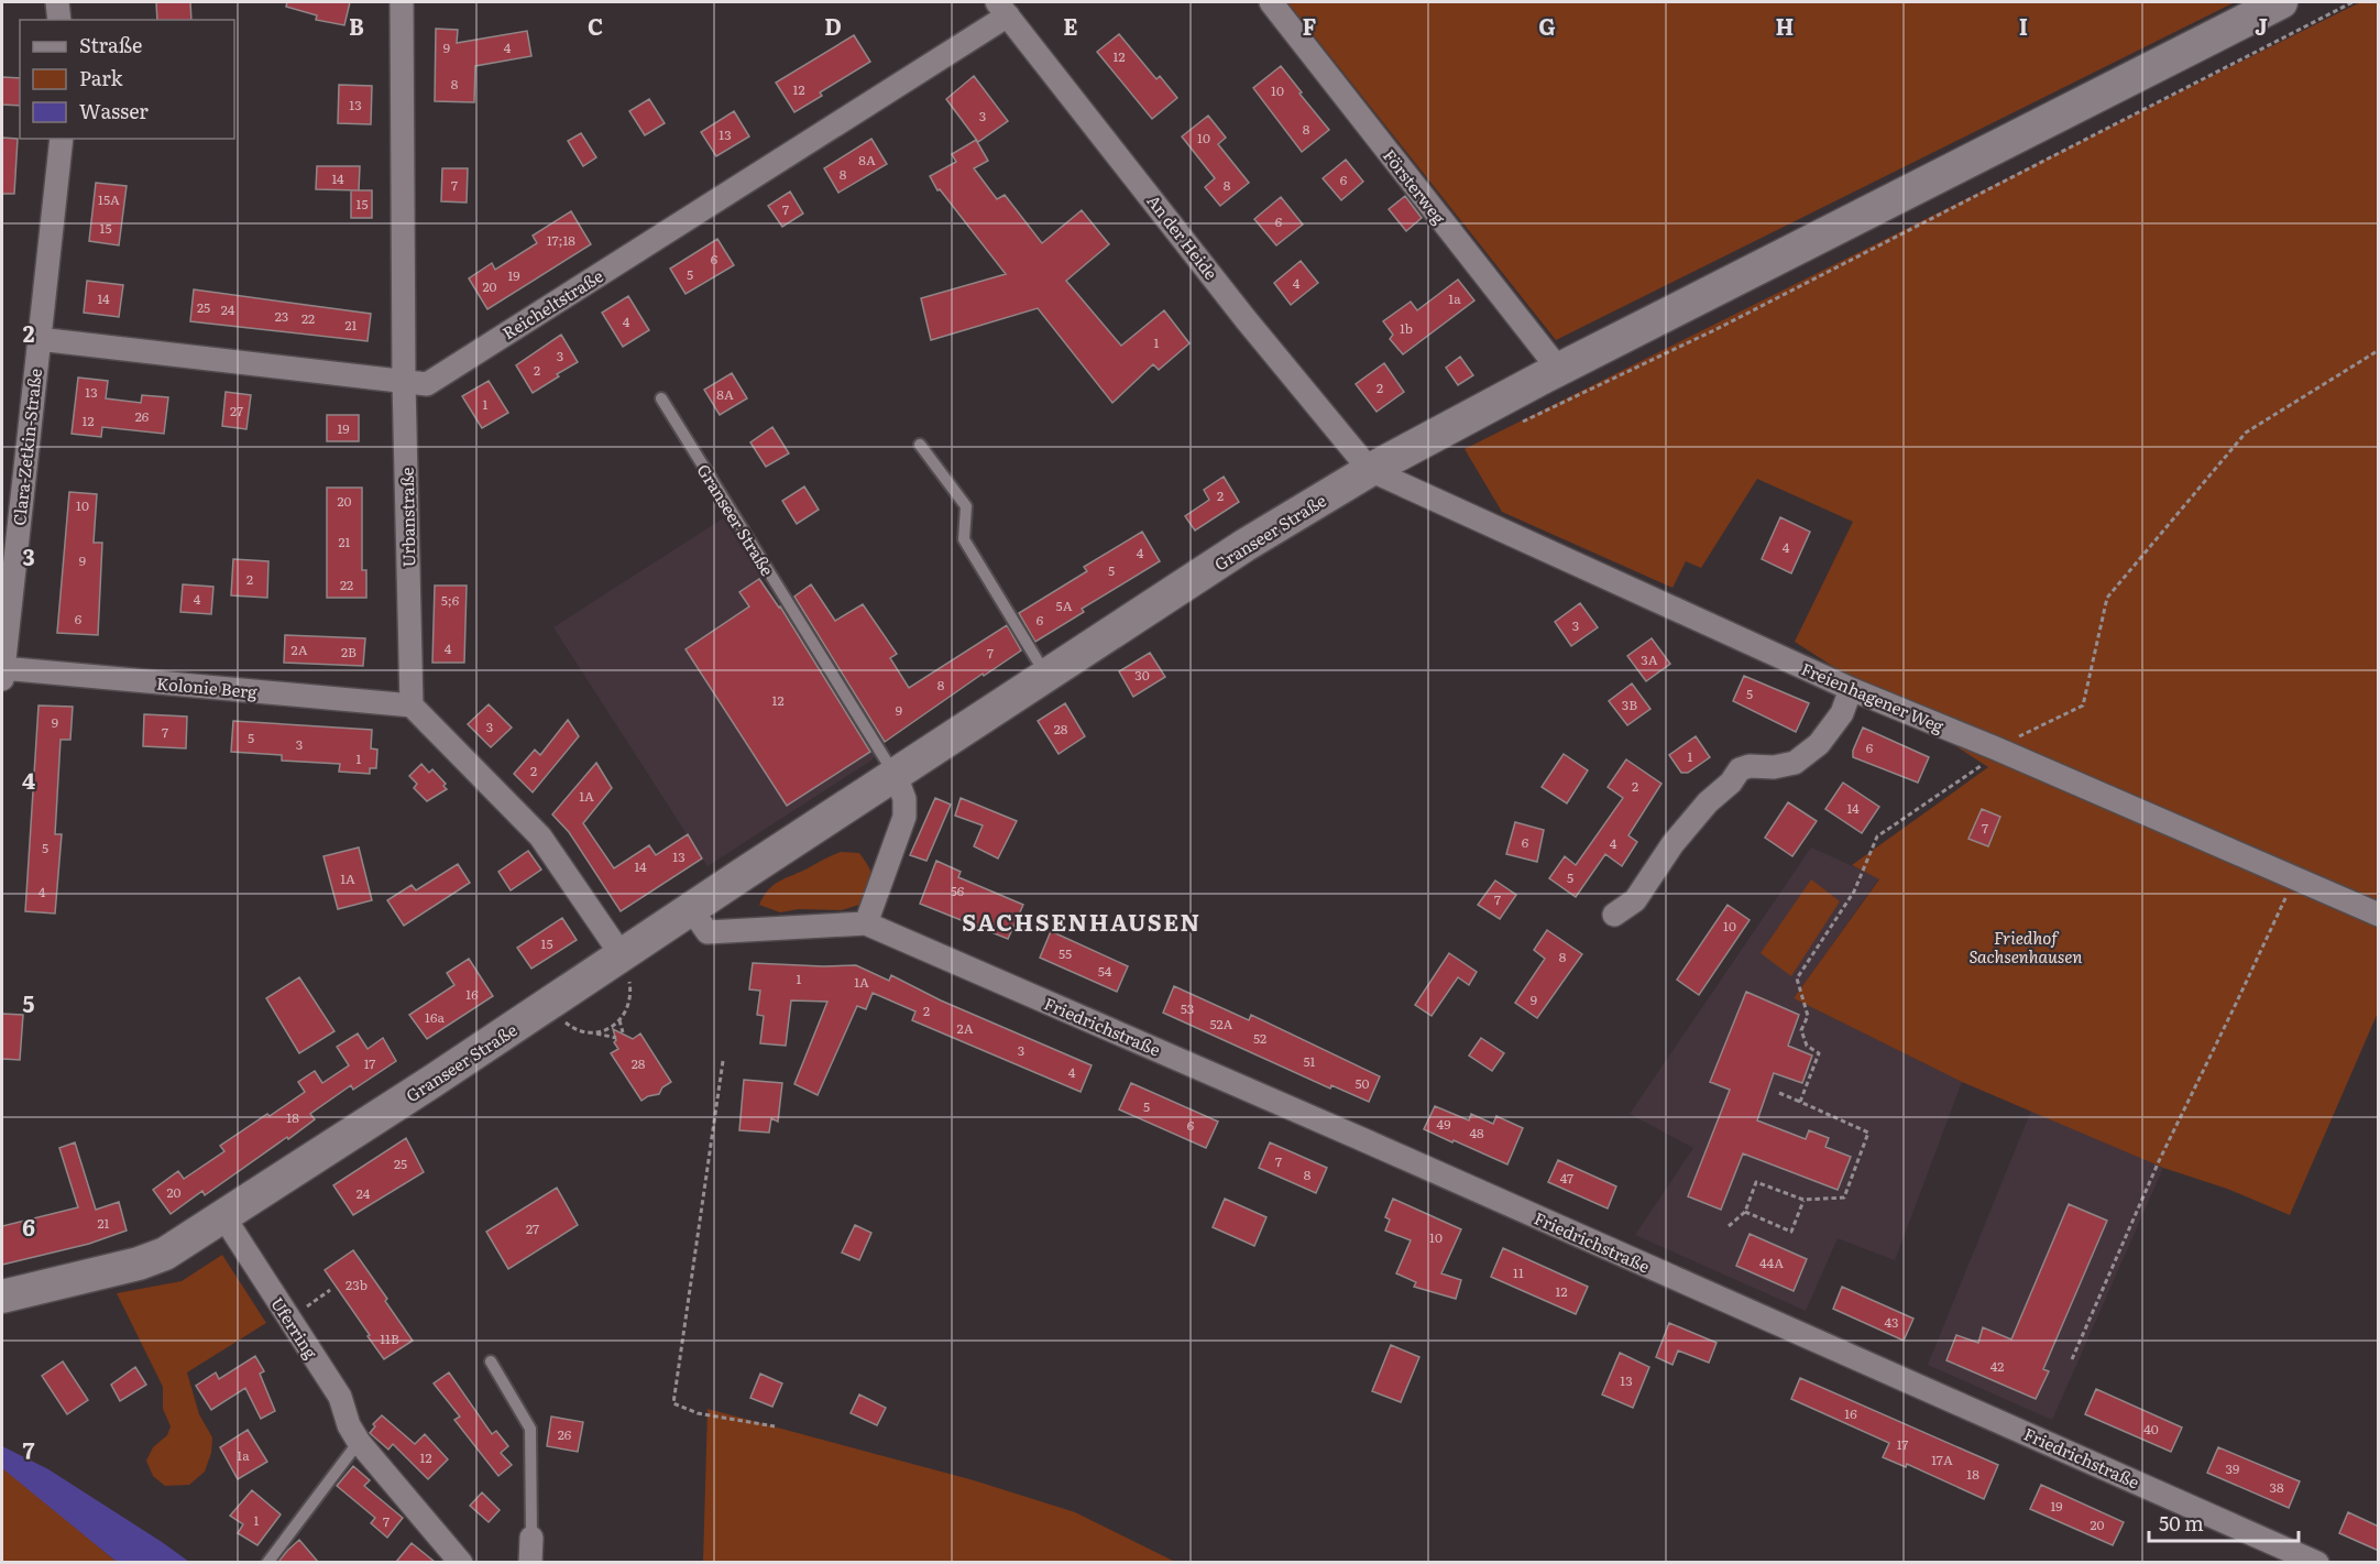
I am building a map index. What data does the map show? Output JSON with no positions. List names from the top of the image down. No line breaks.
{"streets":{"main road":["Granseer Straße"],"street":["Försterweg","An der Heide","Reicheltstraße","Clara-Zetkin-Straße","Urbanstraße","Kolonie Berg","Freienhagener Weg","Friedrichstraße","Uferring"]},"crossings":[["Försterweg","Granseer Straße"],["An der Heide","Reicheltstraße"],["An der Heide","Granseer Straße"],["An der Heide","Freienhagener Weg"],["Reicheltstraße","Clara-Zetkin-Straße"],["Reicheltstraße","Urbanstraße"],["Clara-Zetkin-Straße","Kolonie Berg"],["Urbanstraße","Kolonie Berg"],["Granseer Straße","Freienhagener Weg"],["Granseer Straße","Friedrichstraße"],["Granseer Straße","Uferring"]],"districts":["SACHSENHAUSEN"],"parks":["Friedhof Sachsenhausen"],"house_numbers":["9","4","12","8","12","10","13","3","8","13","10","8A","8","14","6","7","8","15A","15","7","6","15","17;18","6","5","19","4","20","14","1a","25","24","23","22","4","21","1b","1","3","2","2","13","8A","1","27","26","12","19","2","20","10","21","4","4","9","5","2","22","4","5;6","5A","6","6","3","4","2A","2B","7","3A","30","8","5","12","3B","9","9","3","28","7","5","3","6","1","1","2","2","1A","14","7","6","4","5","13","14","5","1A","56","4","7","10","15","55","8","54","1","1A","16","9","53","2","16a","52A","2A","52","3","51","17","28","4","50","5","18","49","6","48","7","25","8","47","20","24","21","27","10","44A","11","23b","12","43","11B","42","13","16","40","26","17","1a","12","17A","39","18","38","19","1","7","20"],"legend":["Straße","Park","Wasser"],"scale_bar":"50 m","grid":{"columns":["B","C","D","E","F","G","H","I","J"],"rows":["2","3","4","5","6","7"]}}
